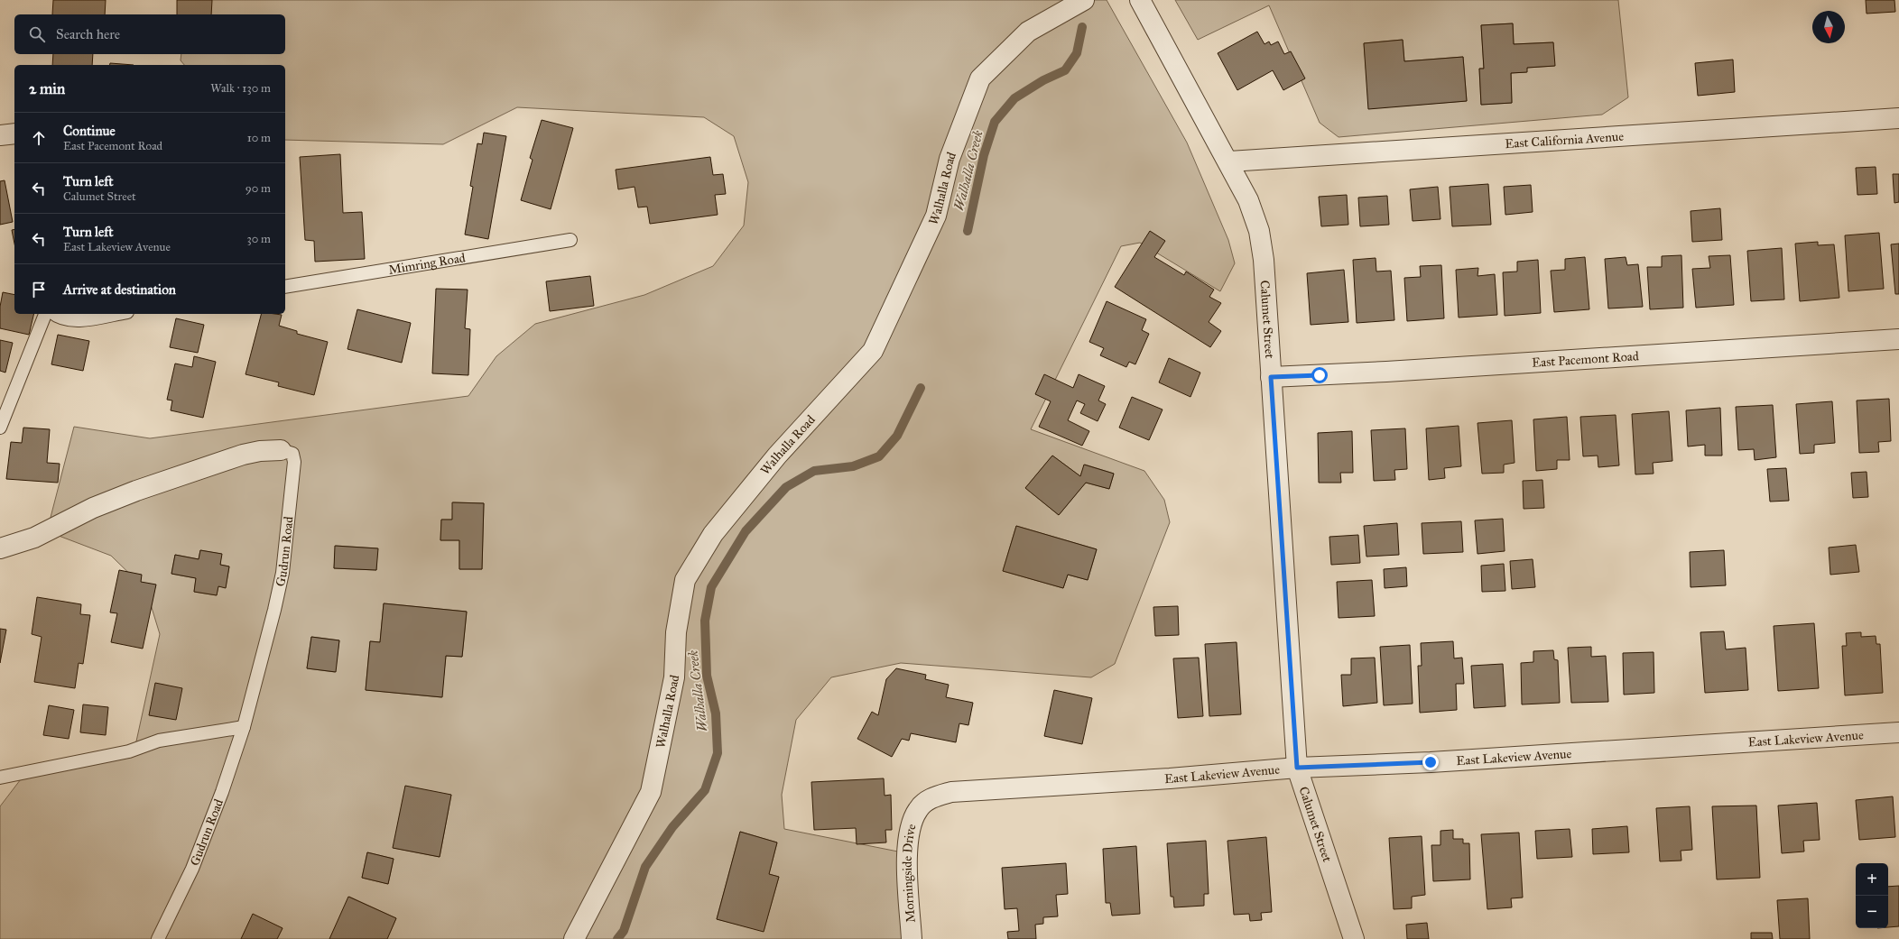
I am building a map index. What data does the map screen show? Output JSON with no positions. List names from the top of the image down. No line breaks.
{"streets":{"street":["East California Avenue","Walhalla Road","Calumet Street","East Pacemont Road","Gudrun Road","East Lakeview Avenue","Morningside Drive"],"lane":["Mimring Road"]},"crossings":[["East California Avenue","Calumet Street"],["Calumet Street","East Pacemont Road"],["Calumet Street","East Lakeview Avenue"],["East Lakeview Avenue","Morningside Drive"]],"water":["Walhalla Creek"],"north":"bottom","page":{"search":"Search here","heading":["2 min","Walk · 130 m"],"list":[["Continue","East Pacemont Road","10 m"],["Turn left","Calumet Street","90 m"],["Turn left","East Lakeview Avenue","30 m"],"Arrive at destination"],"map_buttons":["+","−"]}}
